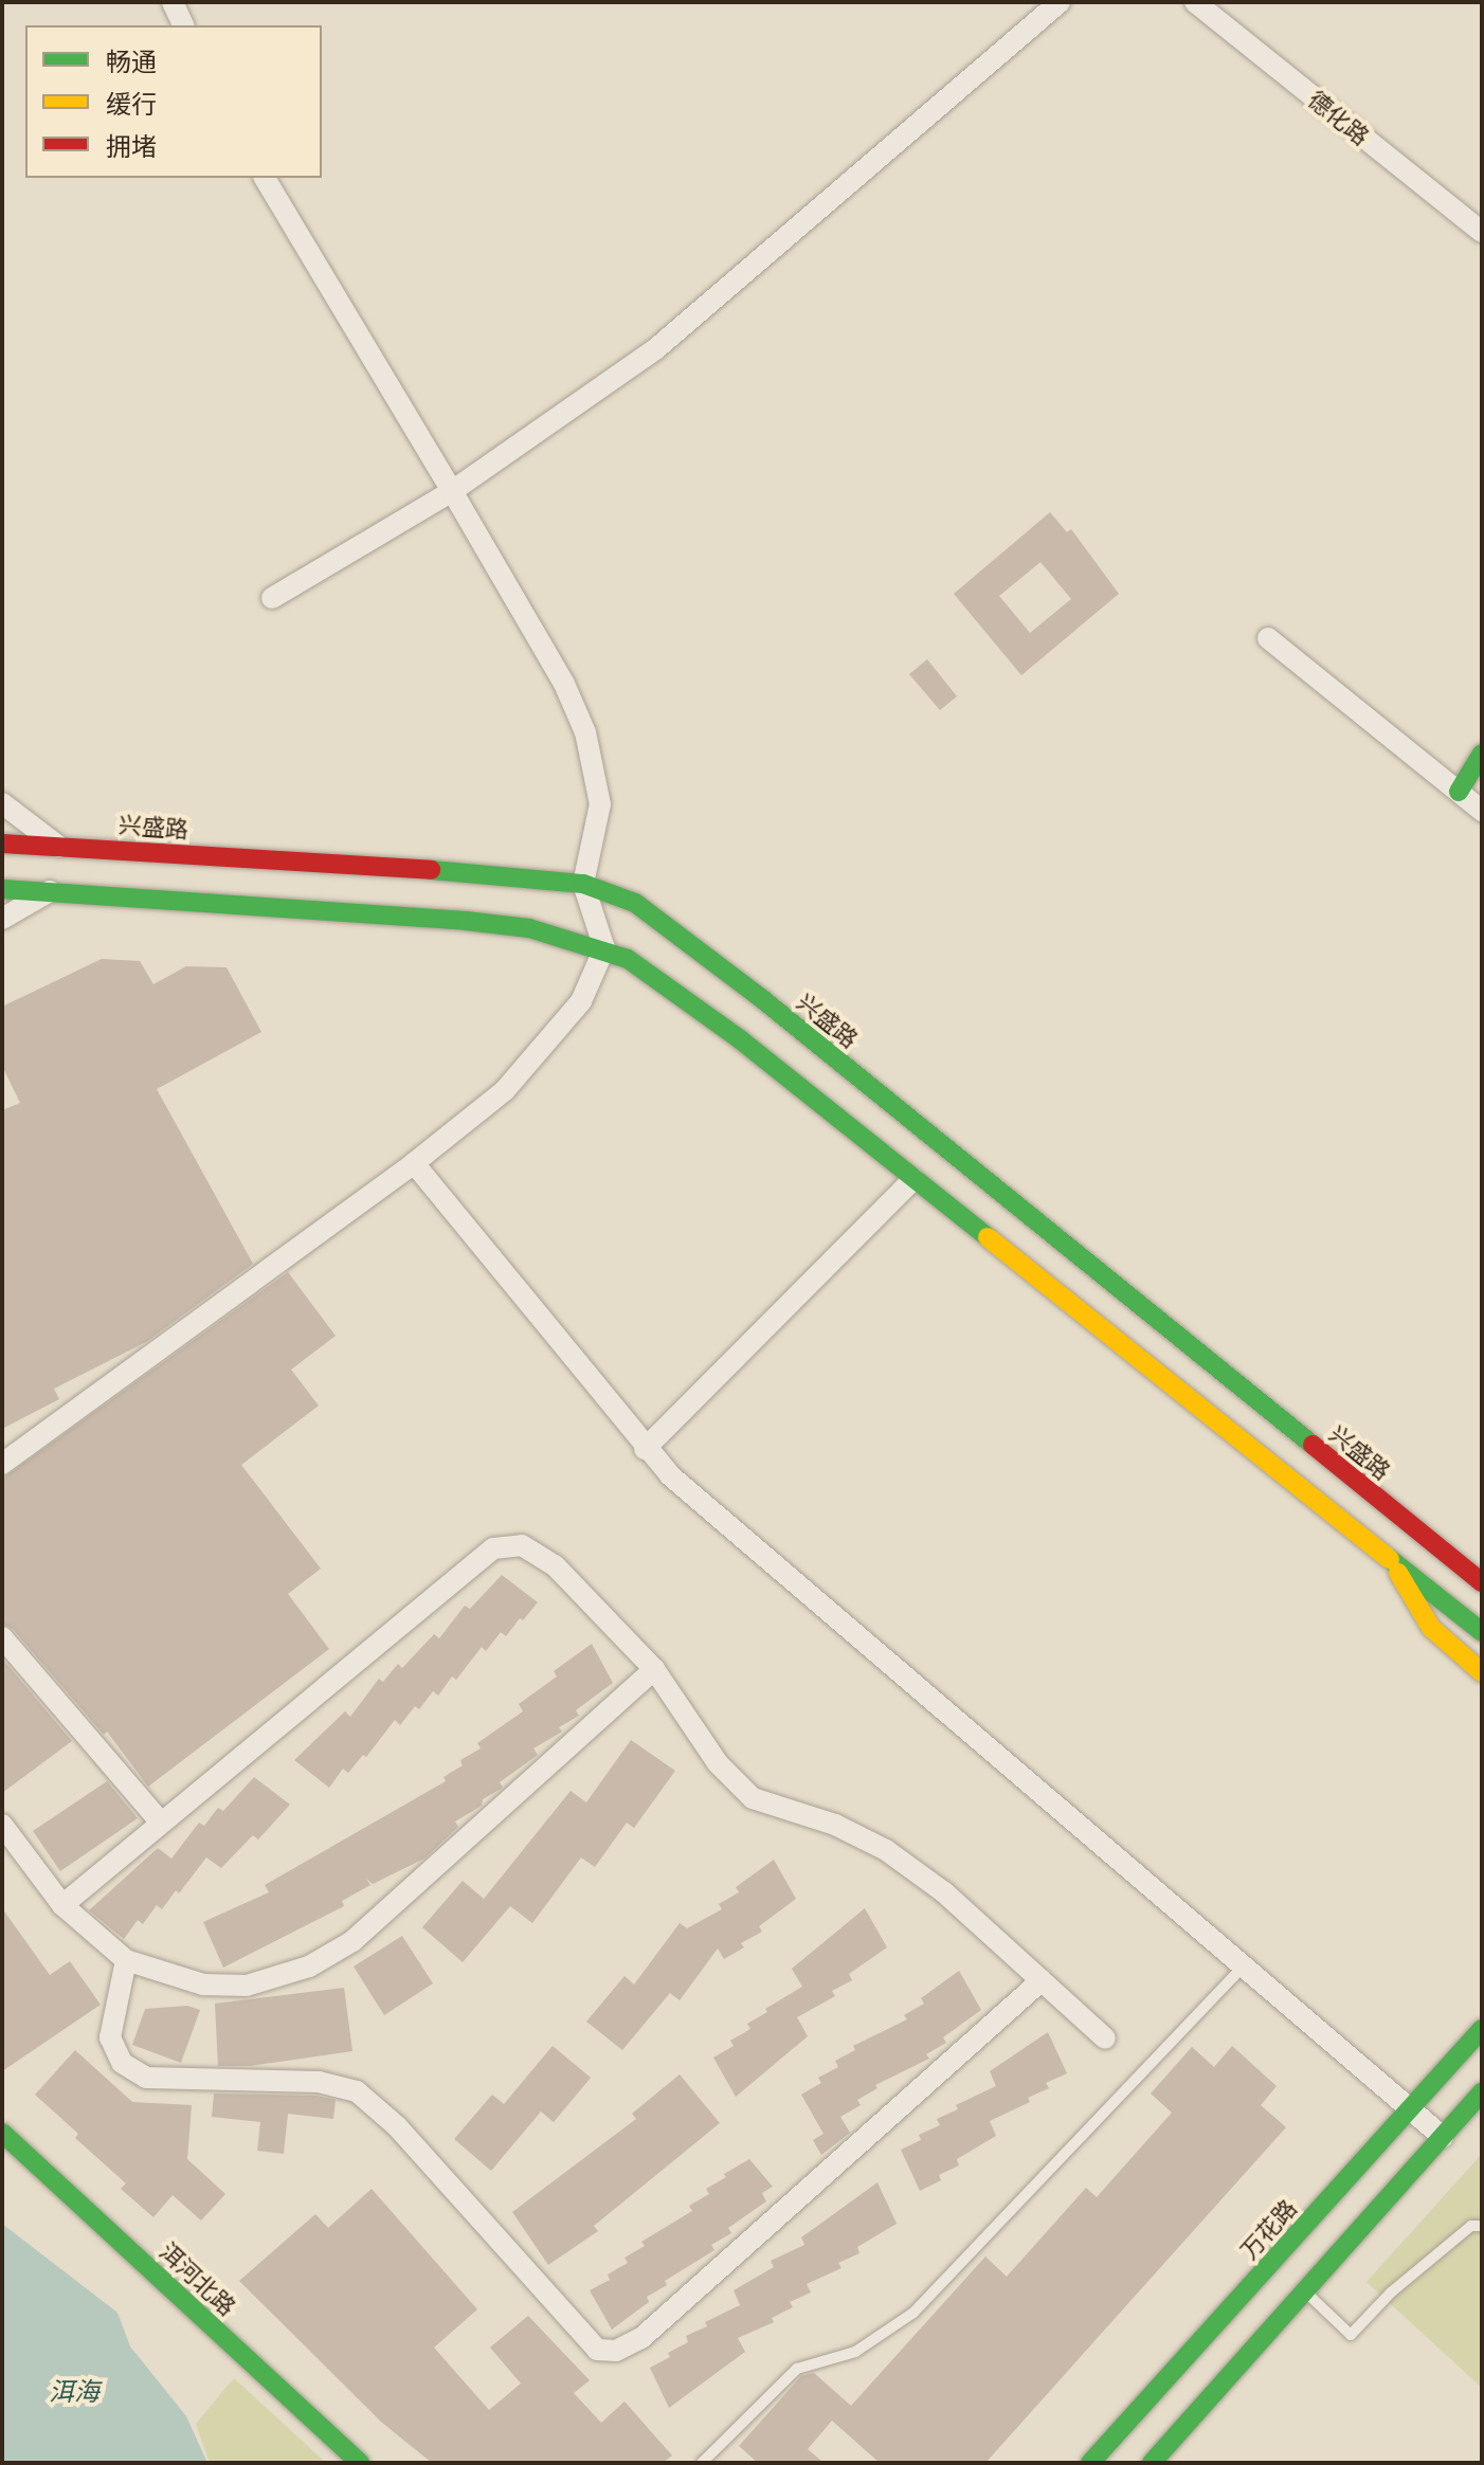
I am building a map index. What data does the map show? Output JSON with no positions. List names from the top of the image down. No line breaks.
{"streets":{"street":["德化路","兴盛路","万花路","洱河北路"]},"water":["洱海"],"legend":["畅通","缓行","拥堵"]}
